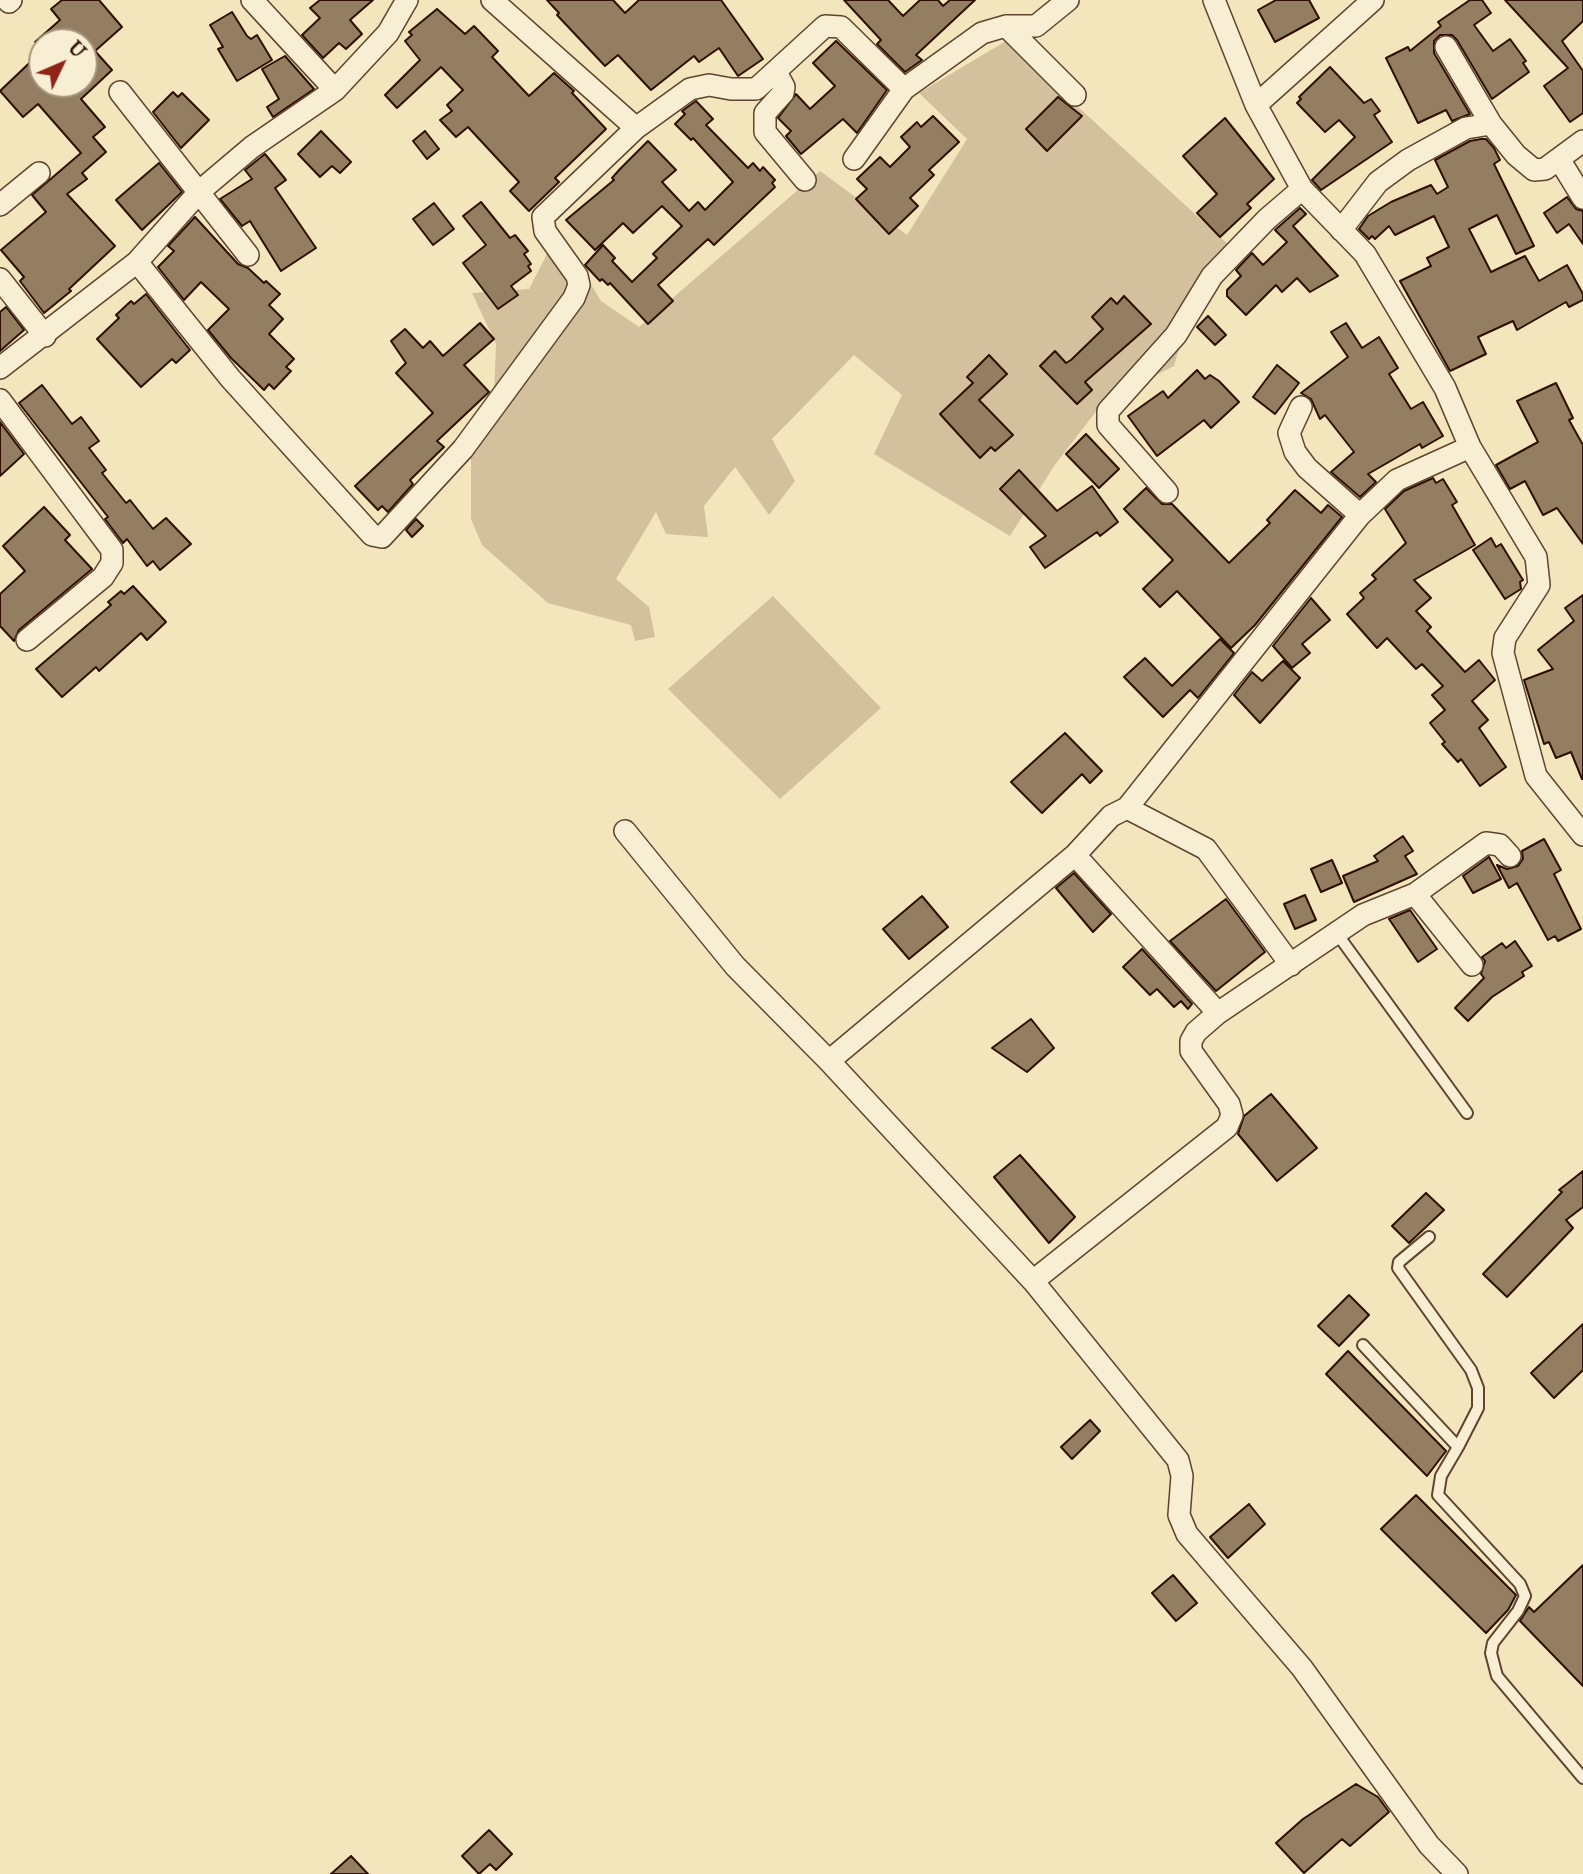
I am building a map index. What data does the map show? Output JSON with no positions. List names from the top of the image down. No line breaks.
{"north":"top right"}
